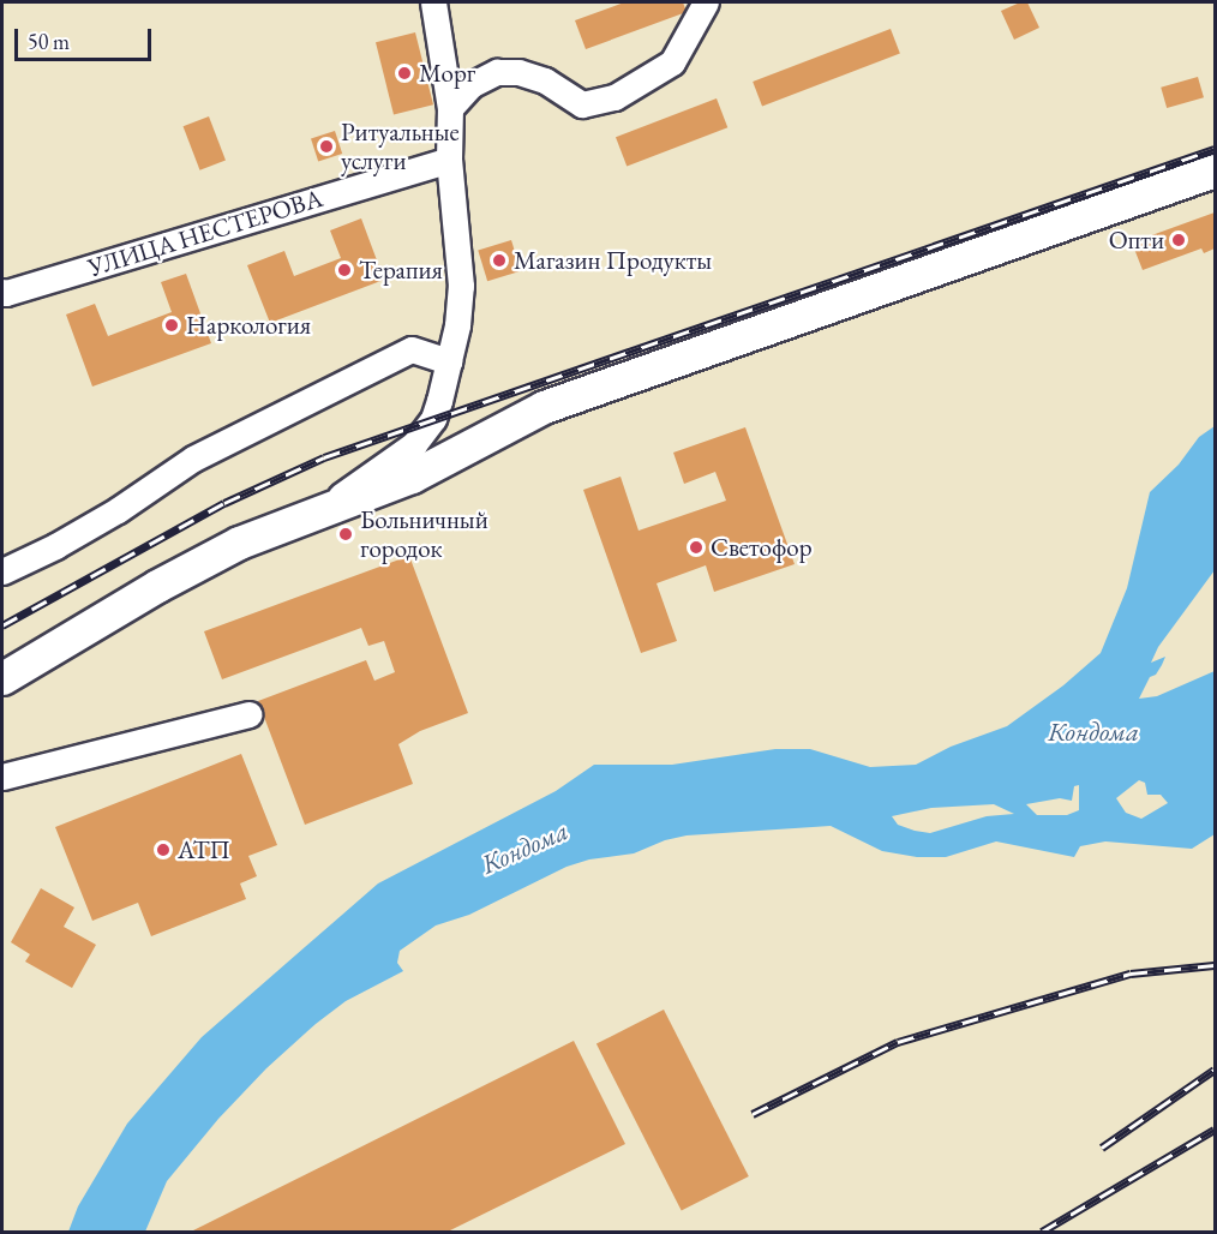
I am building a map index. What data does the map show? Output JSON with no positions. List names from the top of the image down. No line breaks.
{"streets":{"street":["УЛИЦА НЕСТЕРОВА"]},"water":["Кондома"],"places":["Морг","Ритуальные услуги","Опти","Магазин Продукты","Терапия","Наркология","Больничный городок","Светофор","АТП"],"scale_bar":"50 m"}
